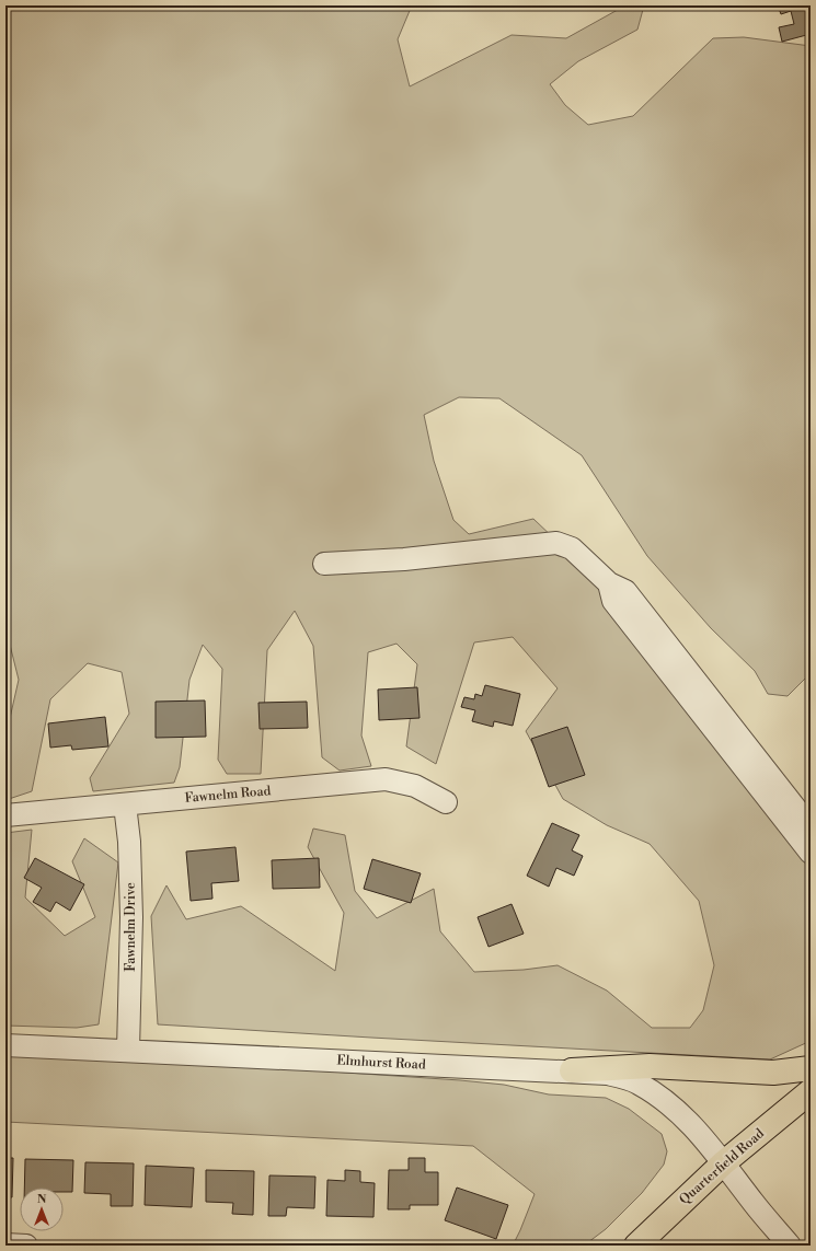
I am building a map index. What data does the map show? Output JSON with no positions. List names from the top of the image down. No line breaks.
{"streets":{"main road":["Quarterfield Road"],"street":["Fawnelm Road","Fawnelm Drive","Elmhurst Road"]},"crossings":[["Fawnelm Road","Fawnelm Drive"],["Fawnelm Drive","Elmhurst Road"],["Elmhurst Road","Quarterfield Road"]],"north":"top"}
